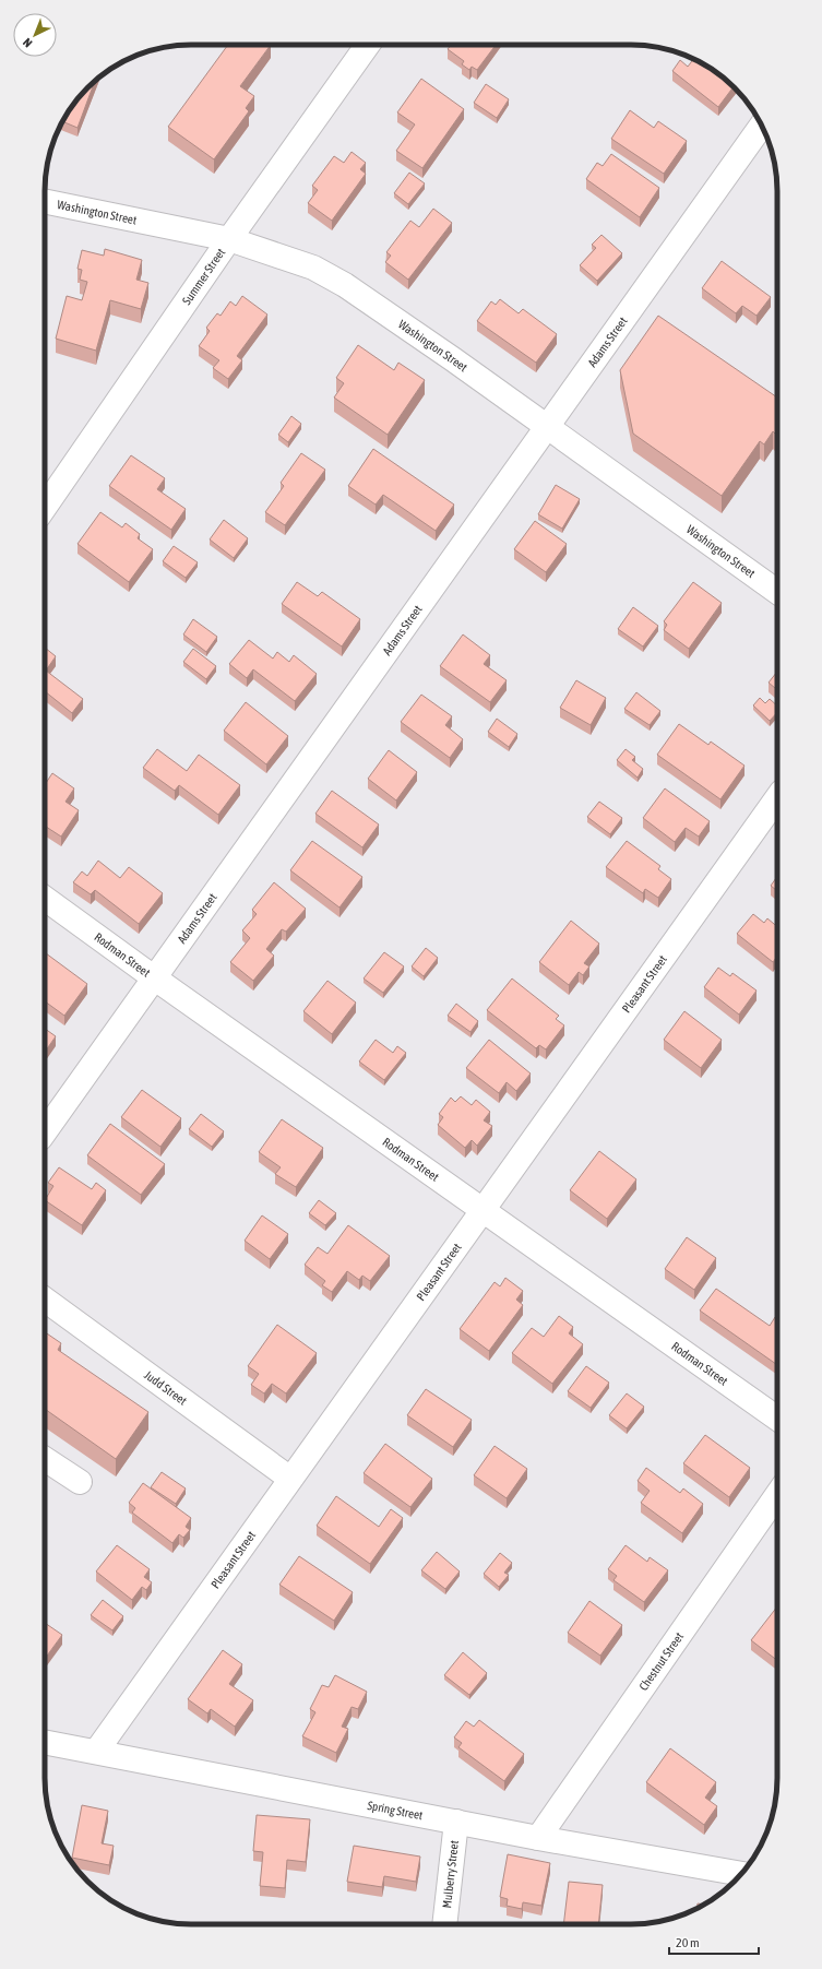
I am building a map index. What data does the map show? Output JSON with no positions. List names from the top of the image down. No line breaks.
{"streets":{"street":["Washington Street","Summer Street","Adams Street","Rodman Street","Pleasant Street","Judd Street","Chestnut Street","Spring Street","Mulberry Street"]},"crossings":[["Washington Street","Summer Street"],["Washington Street","Adams Street"],["Adams Street","Rodman Street"],["Rodman Street","Pleasant Street"],["Pleasant Street","Judd Street"],["Pleasant Street","Spring Street"],["Chestnut Street","Spring Street"],["Spring Street","Mulberry Street"]],"scale_bar":"20 m","north":"bottom left"}
